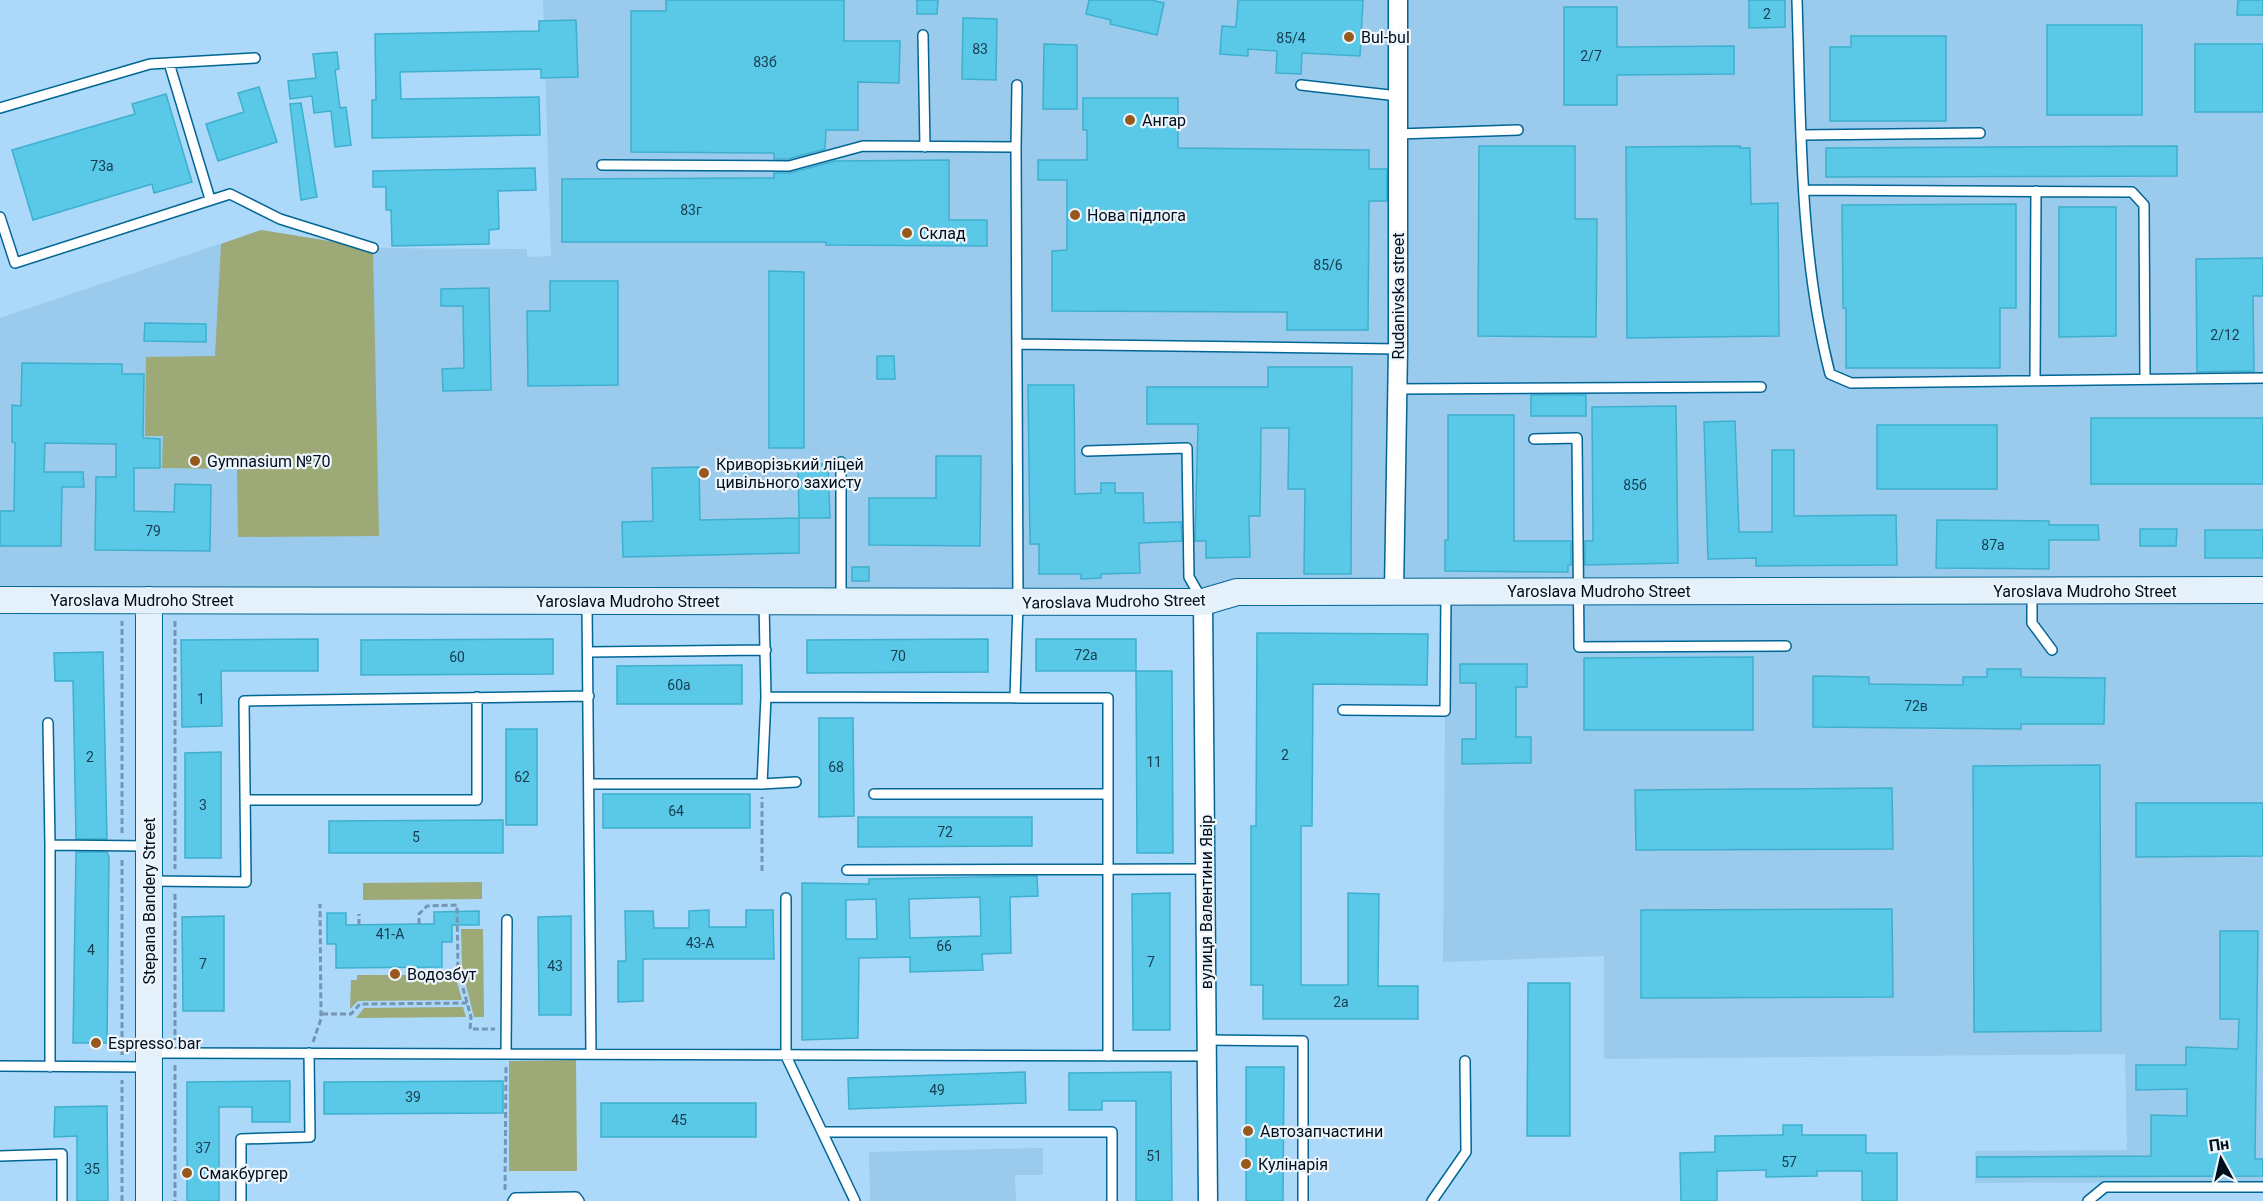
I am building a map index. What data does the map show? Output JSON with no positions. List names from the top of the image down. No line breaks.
{"streets":{"street":["Rudanivska street","Yaroslava Mudroho Street","Stepana Bandery Street","вулиця Валентини Явір"]},"crossings":[["Rudanivska street","Yaroslava Mudroho Street"],["Yaroslava Mudroho Street","Stepana Bandery Street"],["Yaroslava Mudroho Street","вулиця Валентини Явір"]],"places":["Bul-bul","Ангар","Нова підлога","Склад","Gymnasium №70","Криворізький ліцей цивільного захисту","Водозбут","Espresso bar","Автозапчастини","Кулінарія","Смакбургер"],"house_numbers":["2","85/4","83","2/7","83б","73а","83г","85/6","2/12","85б","79","87а","72а","70","60","60а","1","72в","2","2","11","68","62","3","64","72","5","41-А","43-А","66","4","7","7","43","2а","49","39","45","37","51","57","35"],"north":"top"}
